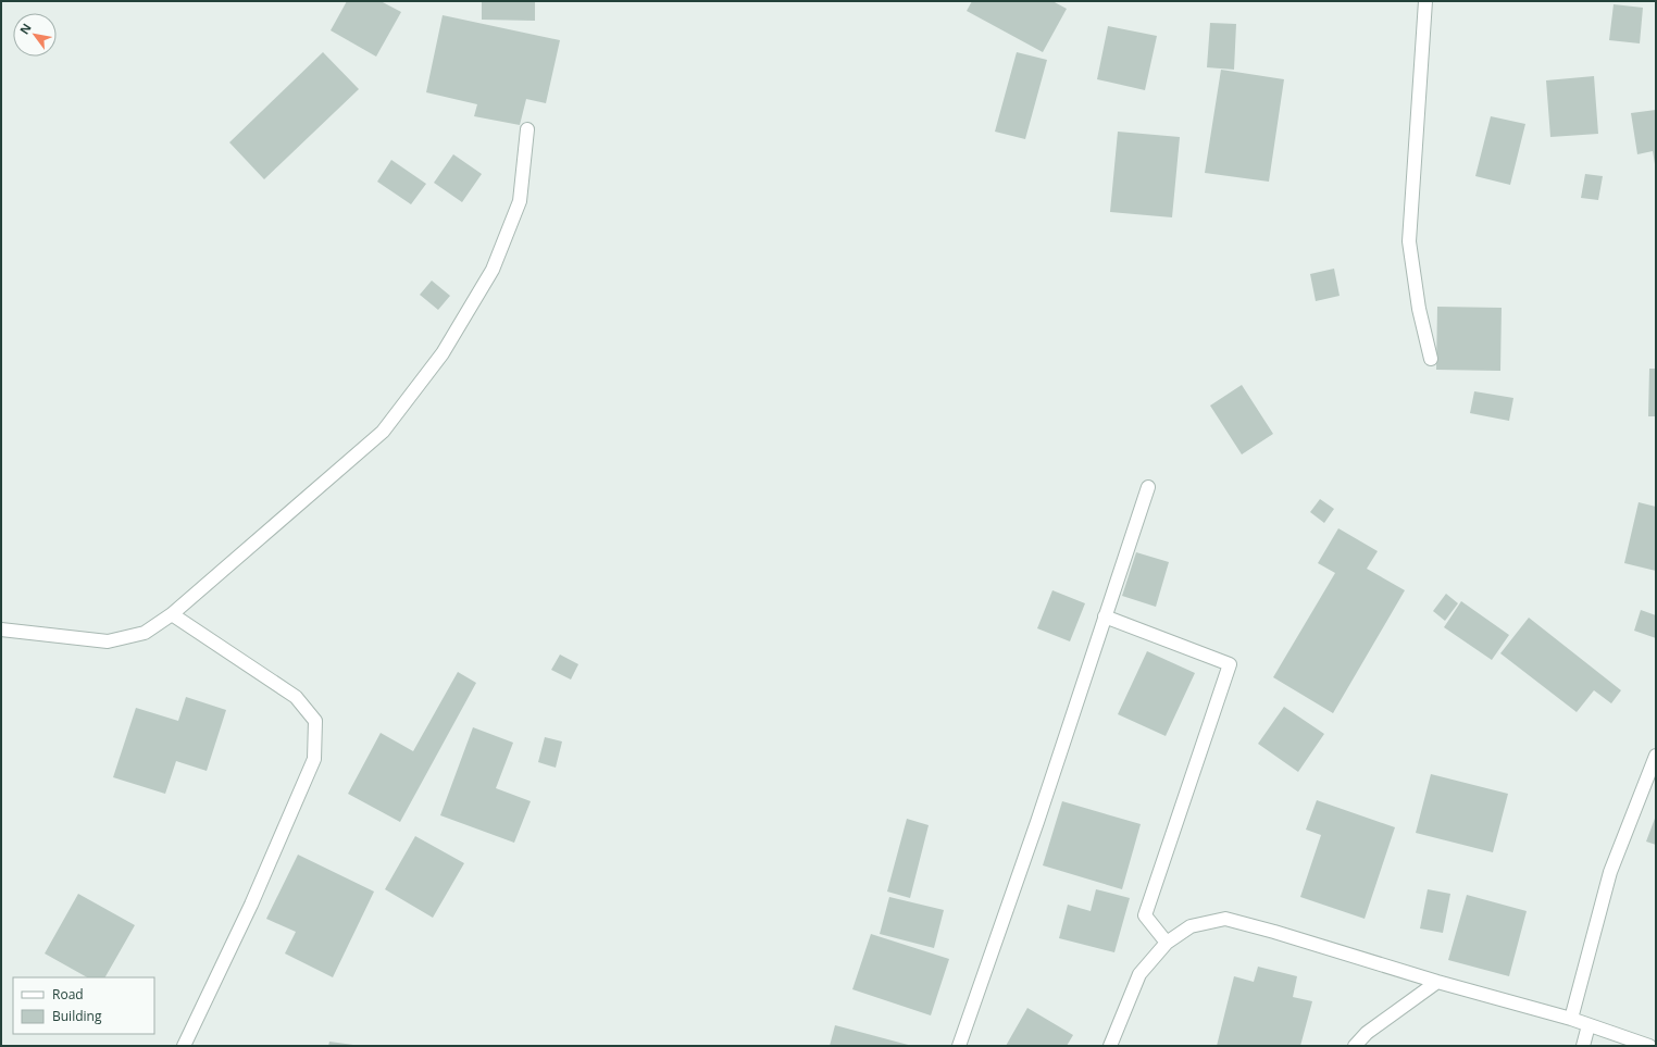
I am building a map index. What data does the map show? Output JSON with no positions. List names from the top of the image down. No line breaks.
{"legend":["Road","Building"],"north":"top left"}
